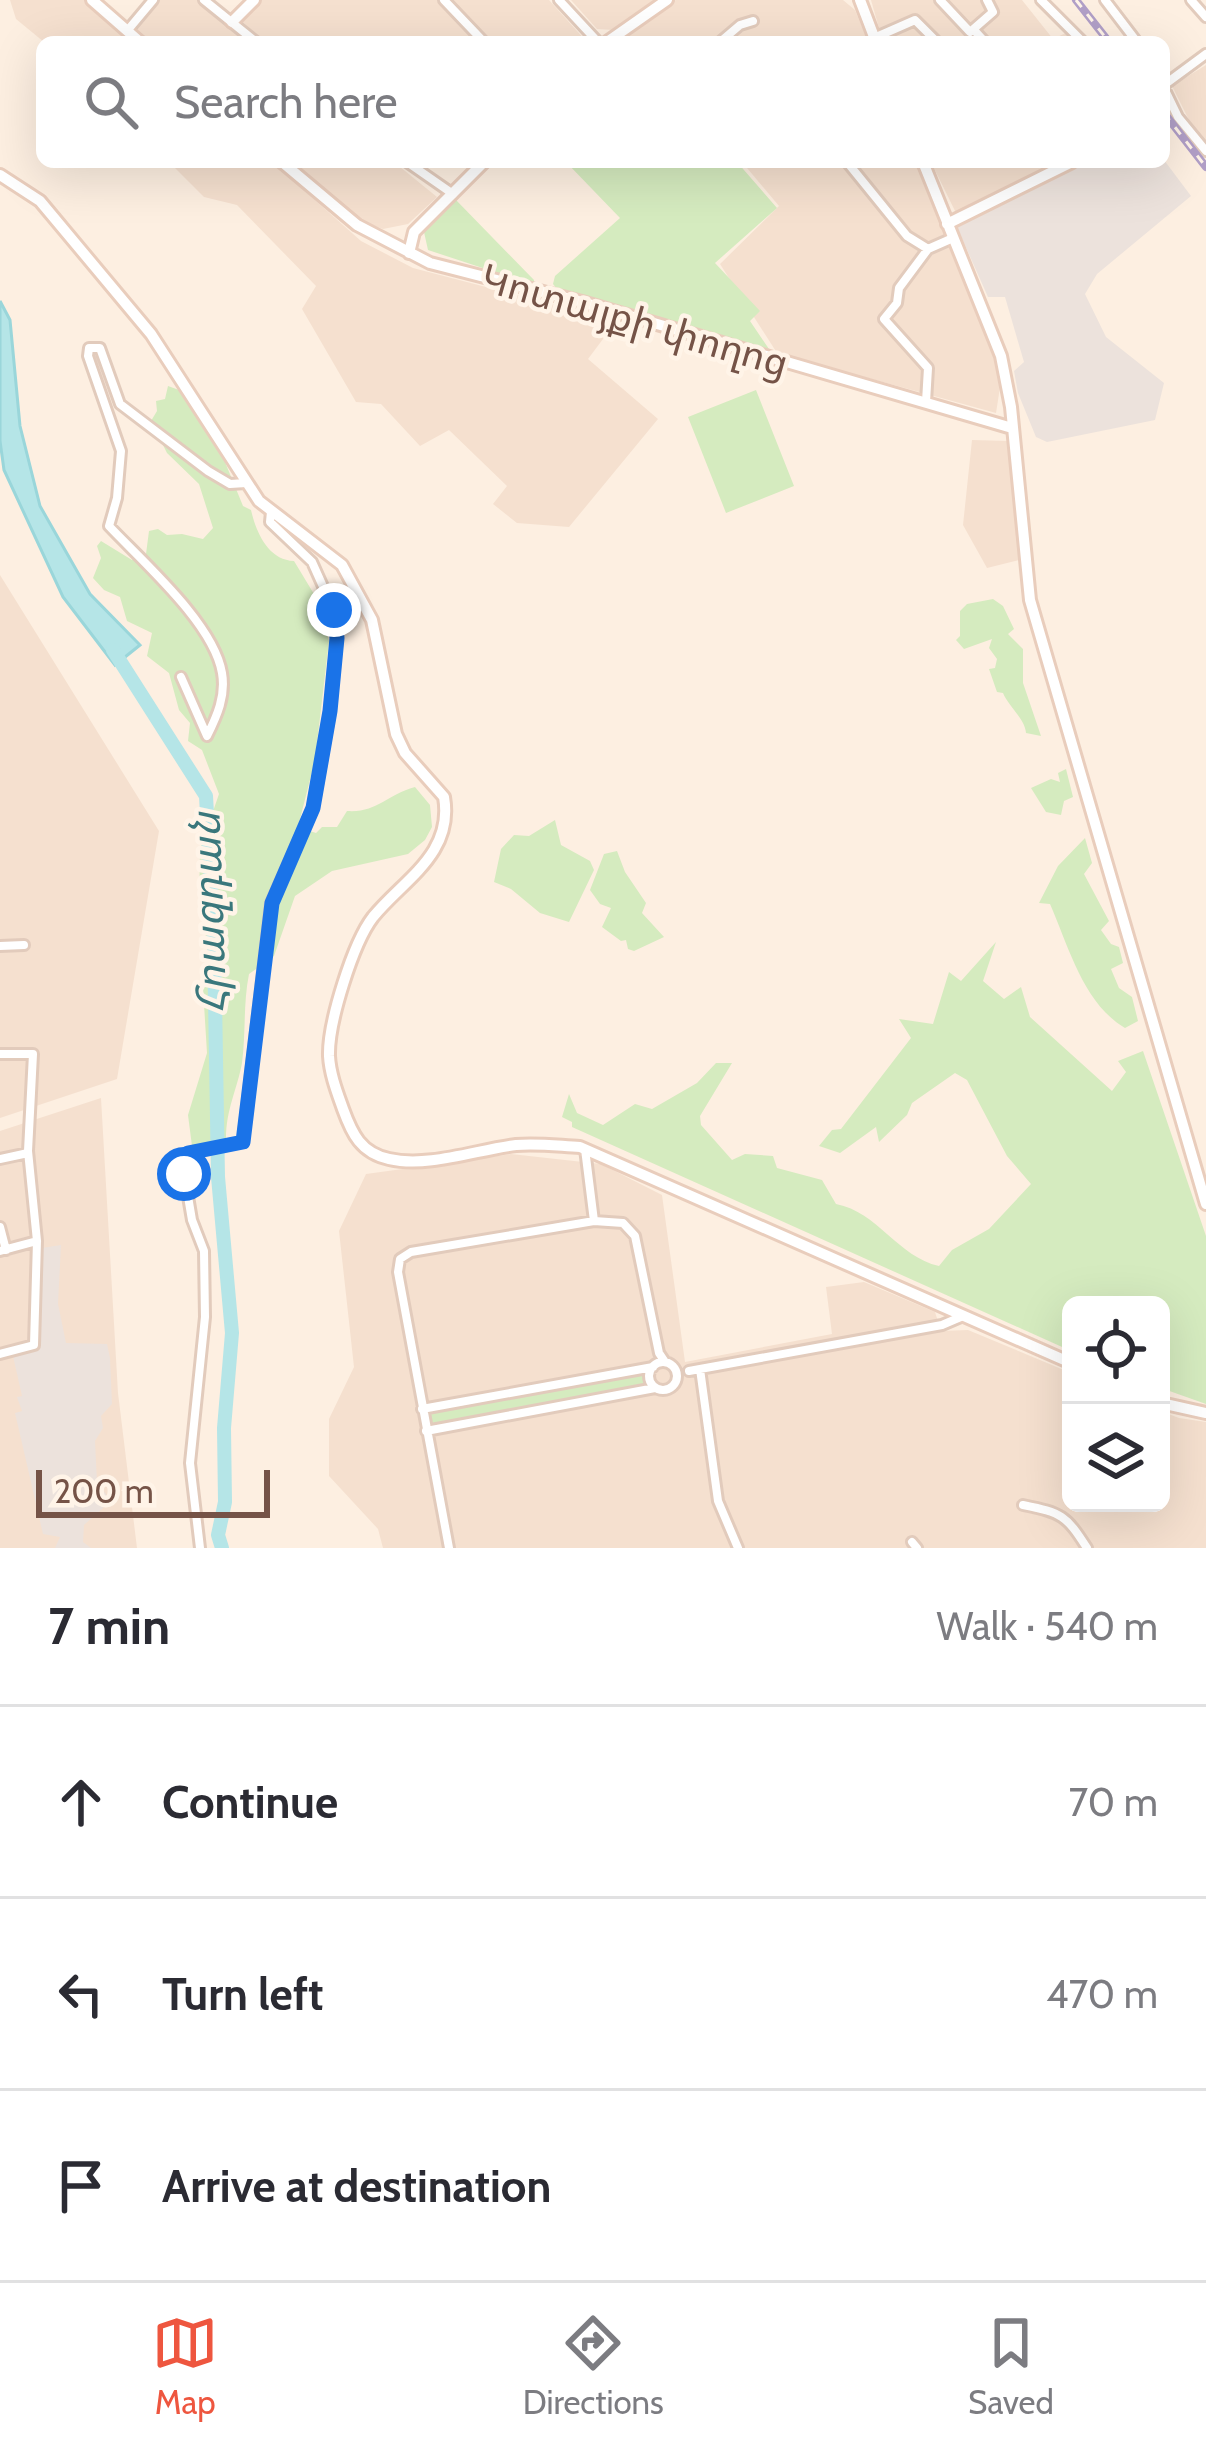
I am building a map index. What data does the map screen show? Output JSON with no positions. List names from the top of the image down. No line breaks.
{"streets":{"street":["Կոտայքի փողոց"]},"water":["Հրազդան"],"scale_bar":"200 m","page":{"search":"Search here","scale":"200 m","heading":["7 min","Walk · 540 m"],"list":[["Continue","70 m"],["Turn left","470 m"],"Arrive at destination"],"nav":["Map","Directions","Saved"]}}
